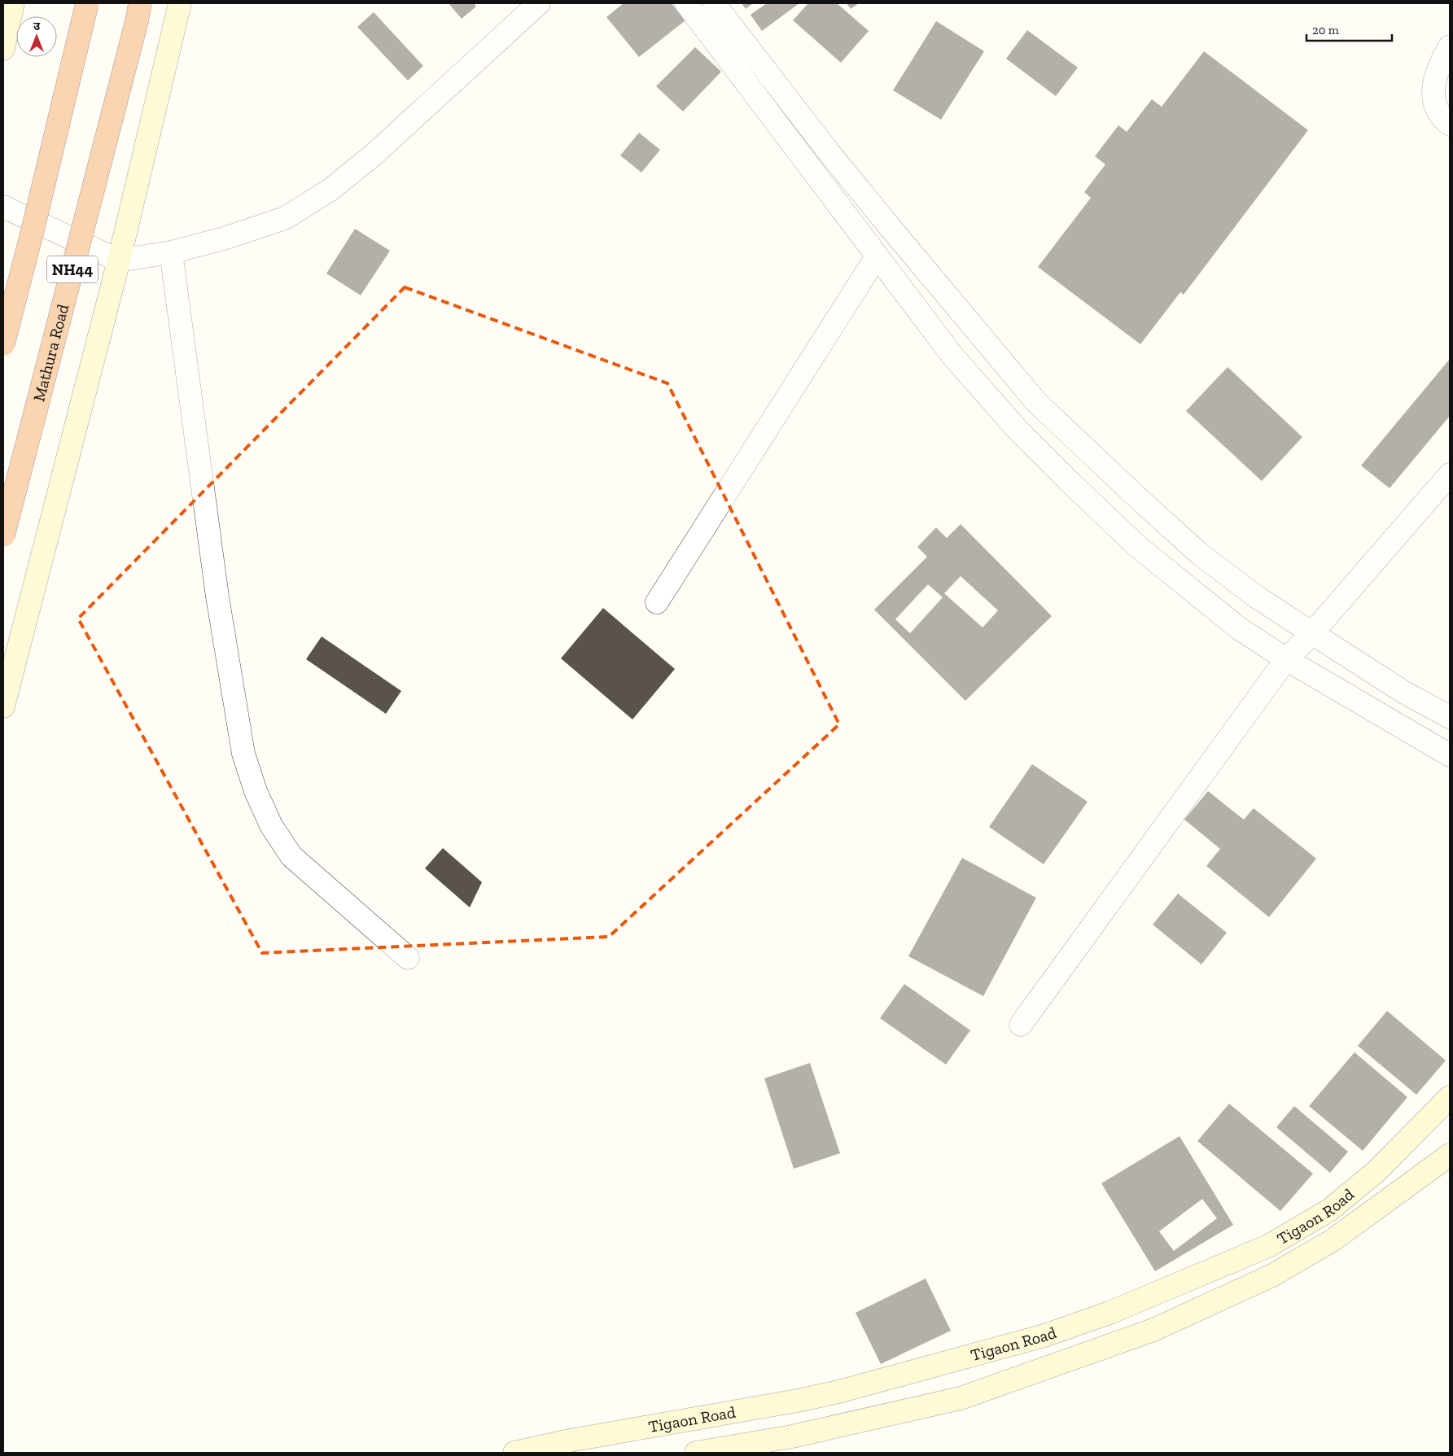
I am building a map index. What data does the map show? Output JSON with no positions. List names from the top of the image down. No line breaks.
{"streets":{"highway":["NH44","Mathura Road"],"street":["Tigaon Road"]},"scale_bar":"20 m","north":"top"}
